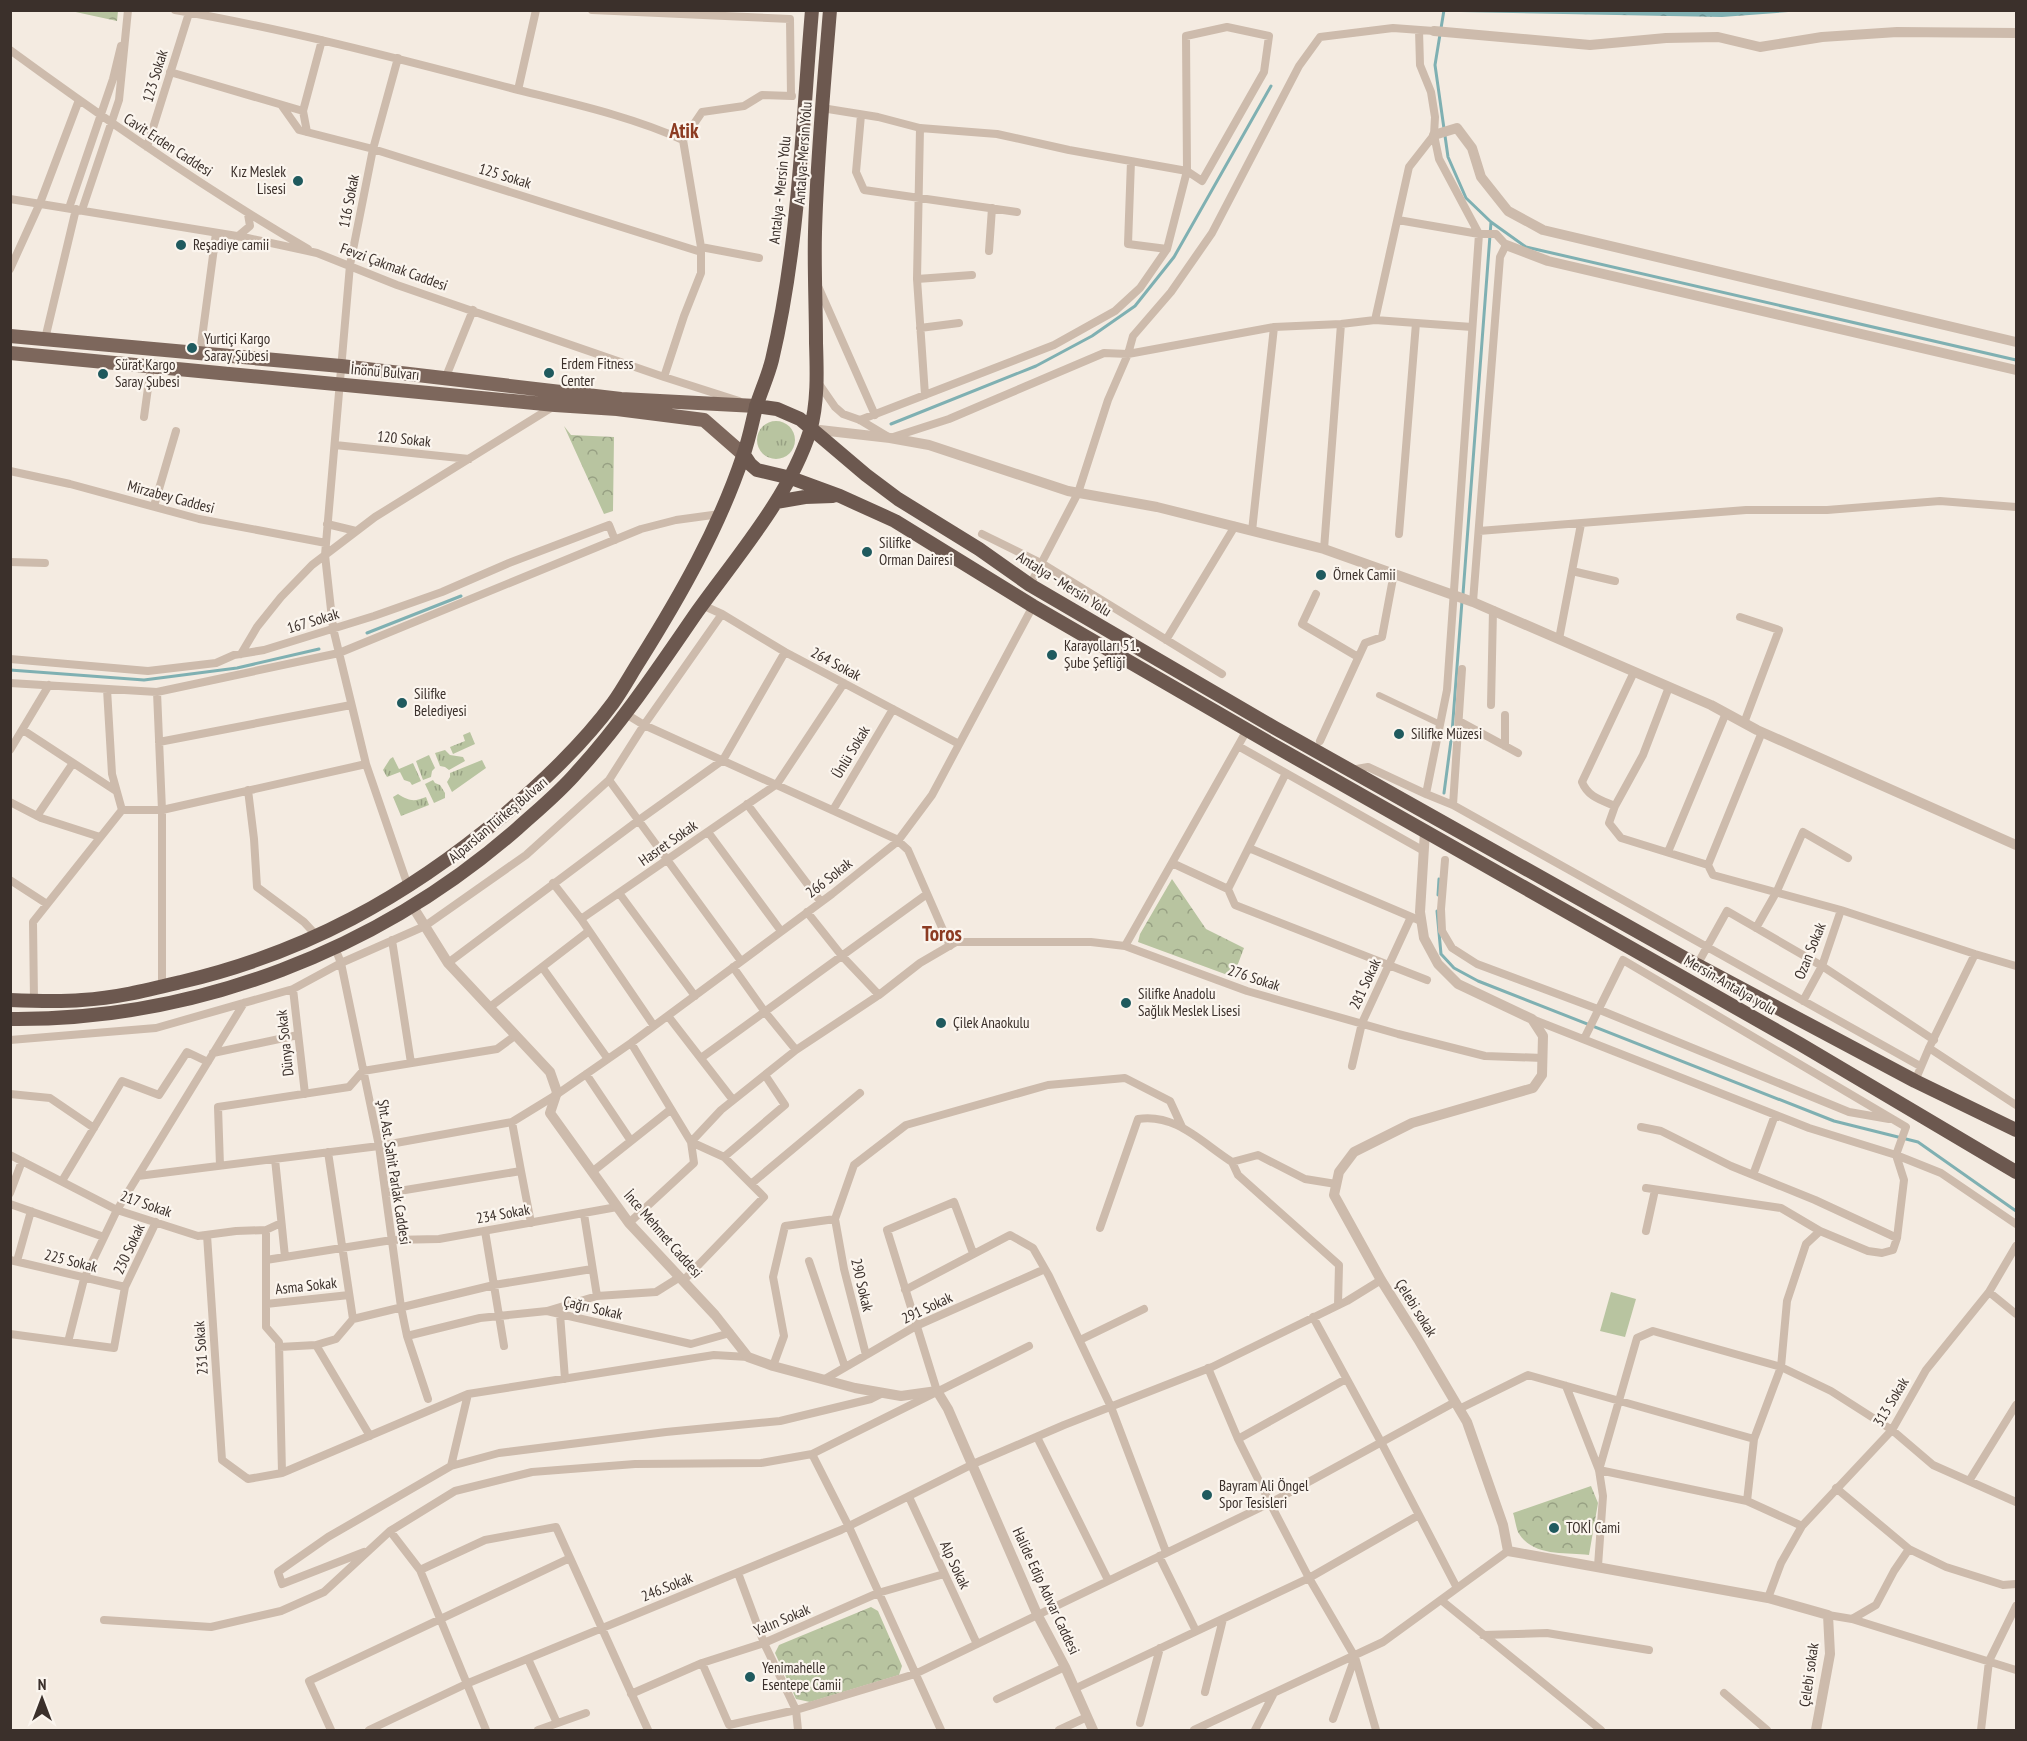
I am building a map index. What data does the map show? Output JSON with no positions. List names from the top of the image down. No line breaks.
{"streets":{"highway":["Antalya-Mersin Yolu","Antalya - Mersin Yolu","Alparslan Türkeş Bulvarı","Mersin-Antalya yolu"],"main road":["İnönü Bulvarı"],"street":["123 Sokak","Cavit Erden Caddesi","125 Sokak","116 Sokak","Fevzi Çakmak Caddesi","120 Sokak","Mirzabey Caddesi","167 Sokak","264 Sokak","Ünlü Sokak","Hasret Sokak","266 Sokak","Ozan Sokak","276 Sokak","281 Sokak","Dünya Sokak","Şht. Ast. Sahit Parlak Caddesi","217 Sokak","234 Sokak","İnce Mehmet Caddesi","230 Sokak","225 Sokak","290 Sokak","Asma Sokak","Çağrı Sokak","291 Sokak","Çelebi sokak","231 Sokak","313 Sokak","Alp Sokak","246.Sokak","Halide Edip Adıvar Caddesi","Yalın Sokak"]},"crossings":[["123 Sokak","Cavit Erden Caddesi"],["Cavit Erden Caddesi","Fevzi Çakmak Caddesi"],["125 Sokak","116 Sokak"],["Antalya - Mersin Yolu","Fevzi Çakmak Caddesi"],["Antalya - Mersin Yolu","İnönü Bulvarı"],["Antalya - Mersin Yolu","Alparslan Türkeş Bulvarı"],["Antalya - Mersin Yolu","Mersin-Antalya yolu"],["116 Sokak","Fevzi Çakmak Caddesi"],["116 Sokak","İnönü Bulvarı"],["116 Sokak","120 Sokak"],["116 Sokak","Mirzabey Caddesi"],["116 Sokak","167 Sokak"],["116 Sokak","Alparslan Türkeş Bulvarı"],["Fevzi Çakmak Caddesi","İnönü Bulvarı"],["Fevzi Çakmak Caddesi","Alparslan Türkeş Bulvarı"],["İnönü Bulvarı","Alparslan Türkeş Bulvarı"],["264 Sokak","Ünlü Sokak"],["264 Sokak","Alparslan Türkeş Bulvarı"],["264 Sokak","Hasret Sokak"],["264 Sokak","266 Sokak"],["Alparslan Türkeş Bulvarı","Şht. Ast. Sahit Parlak Caddesi"],["Alparslan Türkeş Bulvarı","İnce Mehmet Caddesi"],["266 Sokak","İnce Mehmet Caddesi"],["276 Sokak","281 Sokak"],["Şht. Ast. Sahit Parlak Caddesi","234 Sokak"],["217 Sokak","230 Sokak"],["217 Sokak","231 Sokak"],["234 Sokak","İnce Mehmet Caddesi"],["234 Sokak","Çağrı Sokak"],["İnce Mehmet Caddesi","Çağrı Sokak"],["230 Sokak","225 Sokak"],["290 Sokak","291 Sokak"],["Çelebi sokak","246.Sokak"],["Alp Sokak","246.Sokak"],["Alp Sokak","Yalın Sokak"],["246.Sokak","Halide Edip Adıvar Caddesi"]],"districts":["Atik","Toros"],"places":["Kız Meslek Lisesi","Reşadiye camii","Yurtiçi Kargo Saray Şubesi","Erdem Fitness Center","Sürat Kargo Saray Şubesi","Silifke Orman Dairesi","Örnek Camii","Karayolları 51. Şube Şefliği","Silifke Belediyesi","Silifke Müzesi","Silifke Anadolu Sağlık Meslek Lisesi","Çilek Anaokulu","Bayram Ali Öngel Spor Tesisleri","TOKİ Cami","Yenimahelle Esentepe Camii"],"north":"top"}
